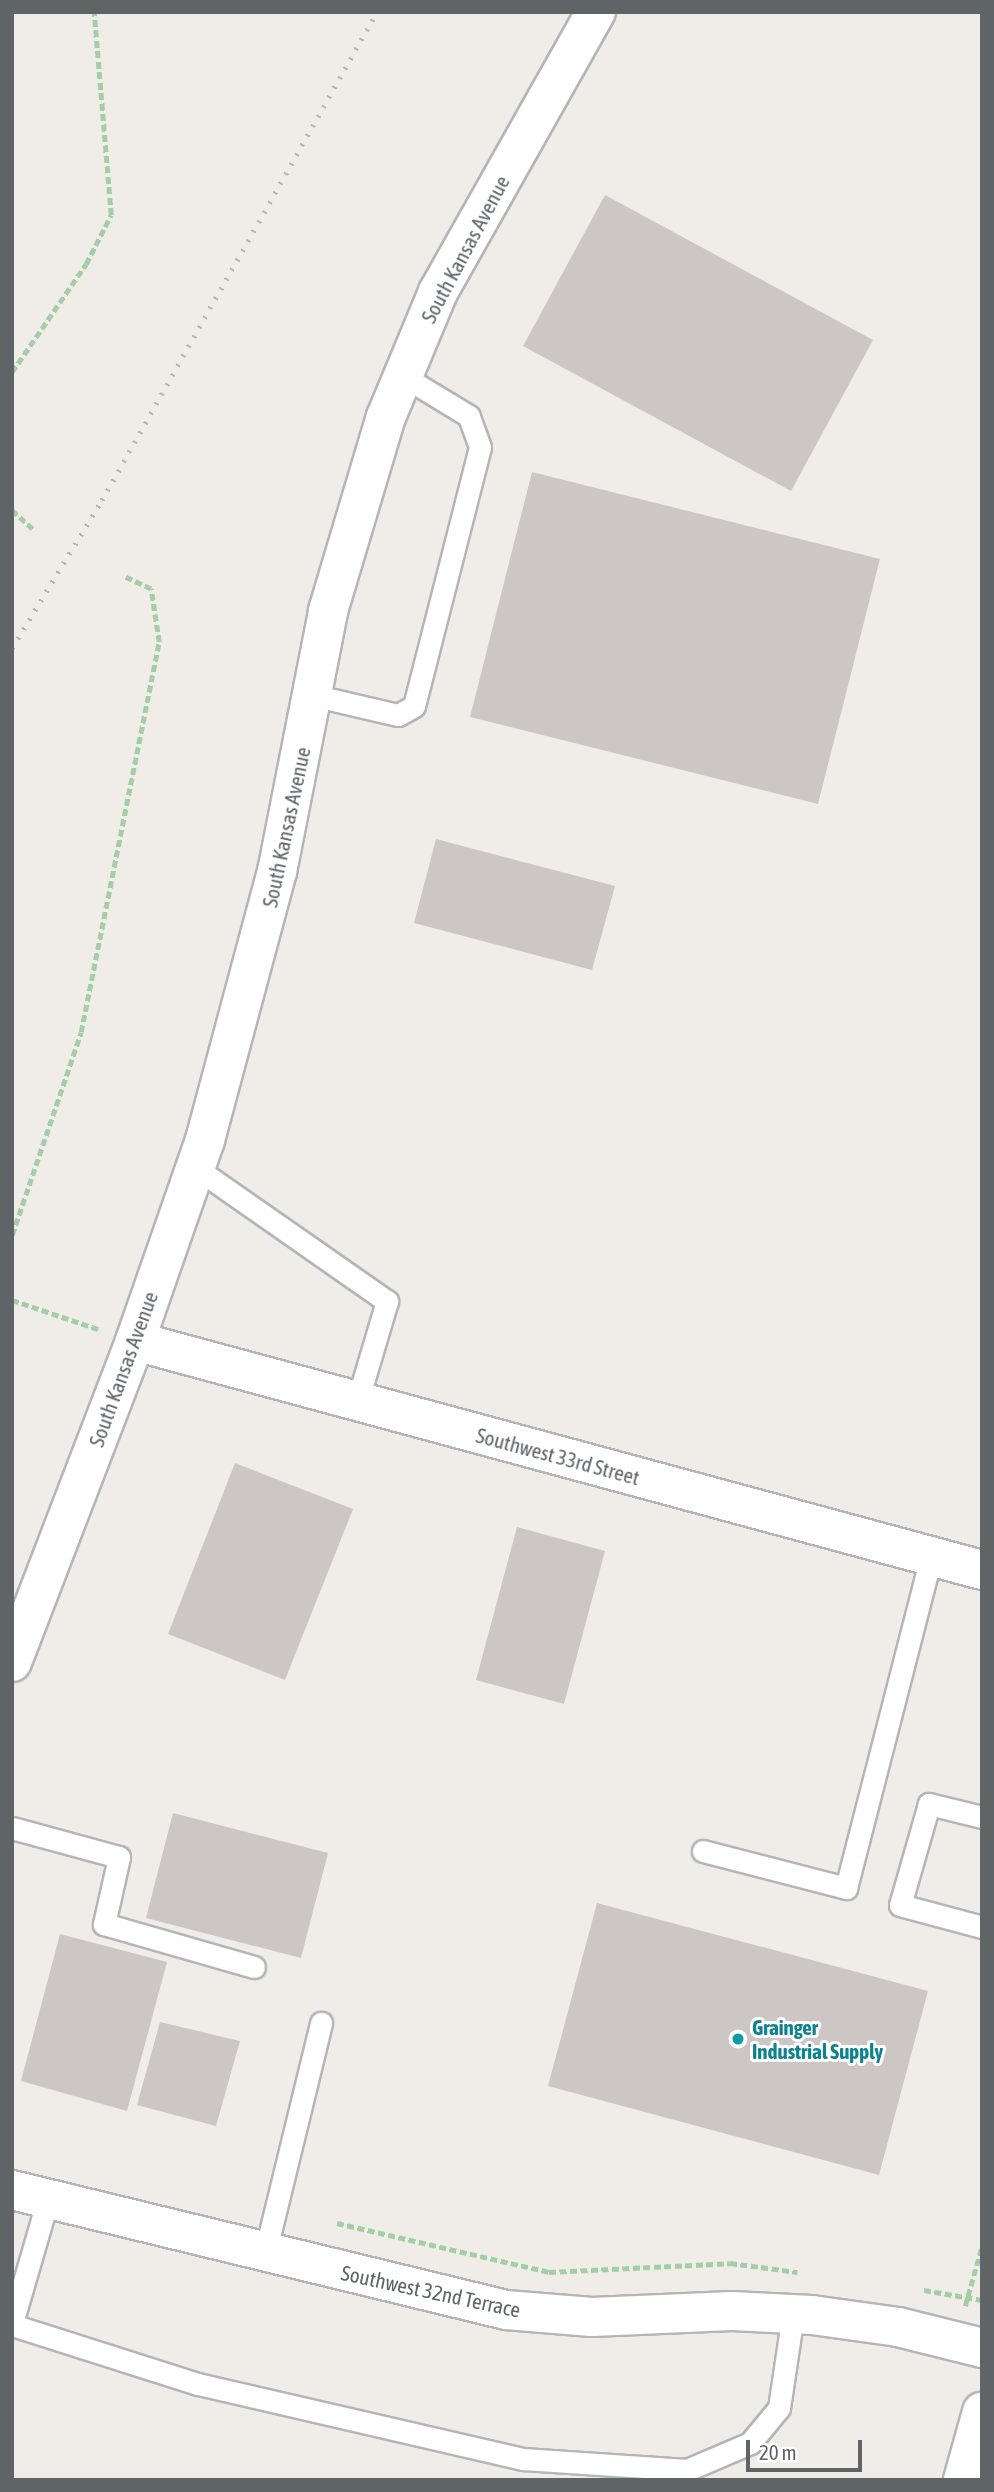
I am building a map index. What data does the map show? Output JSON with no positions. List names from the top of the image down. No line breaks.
{"streets":{"street":["South Kansas Avenue","Southwest 33rd Street","Southwest 32nd Terrace"]},"crossings":[["South Kansas Avenue","Southwest 33rd Street"]],"places":["Grainger Industrial Supply"],"scale_bar":"20 m"}
